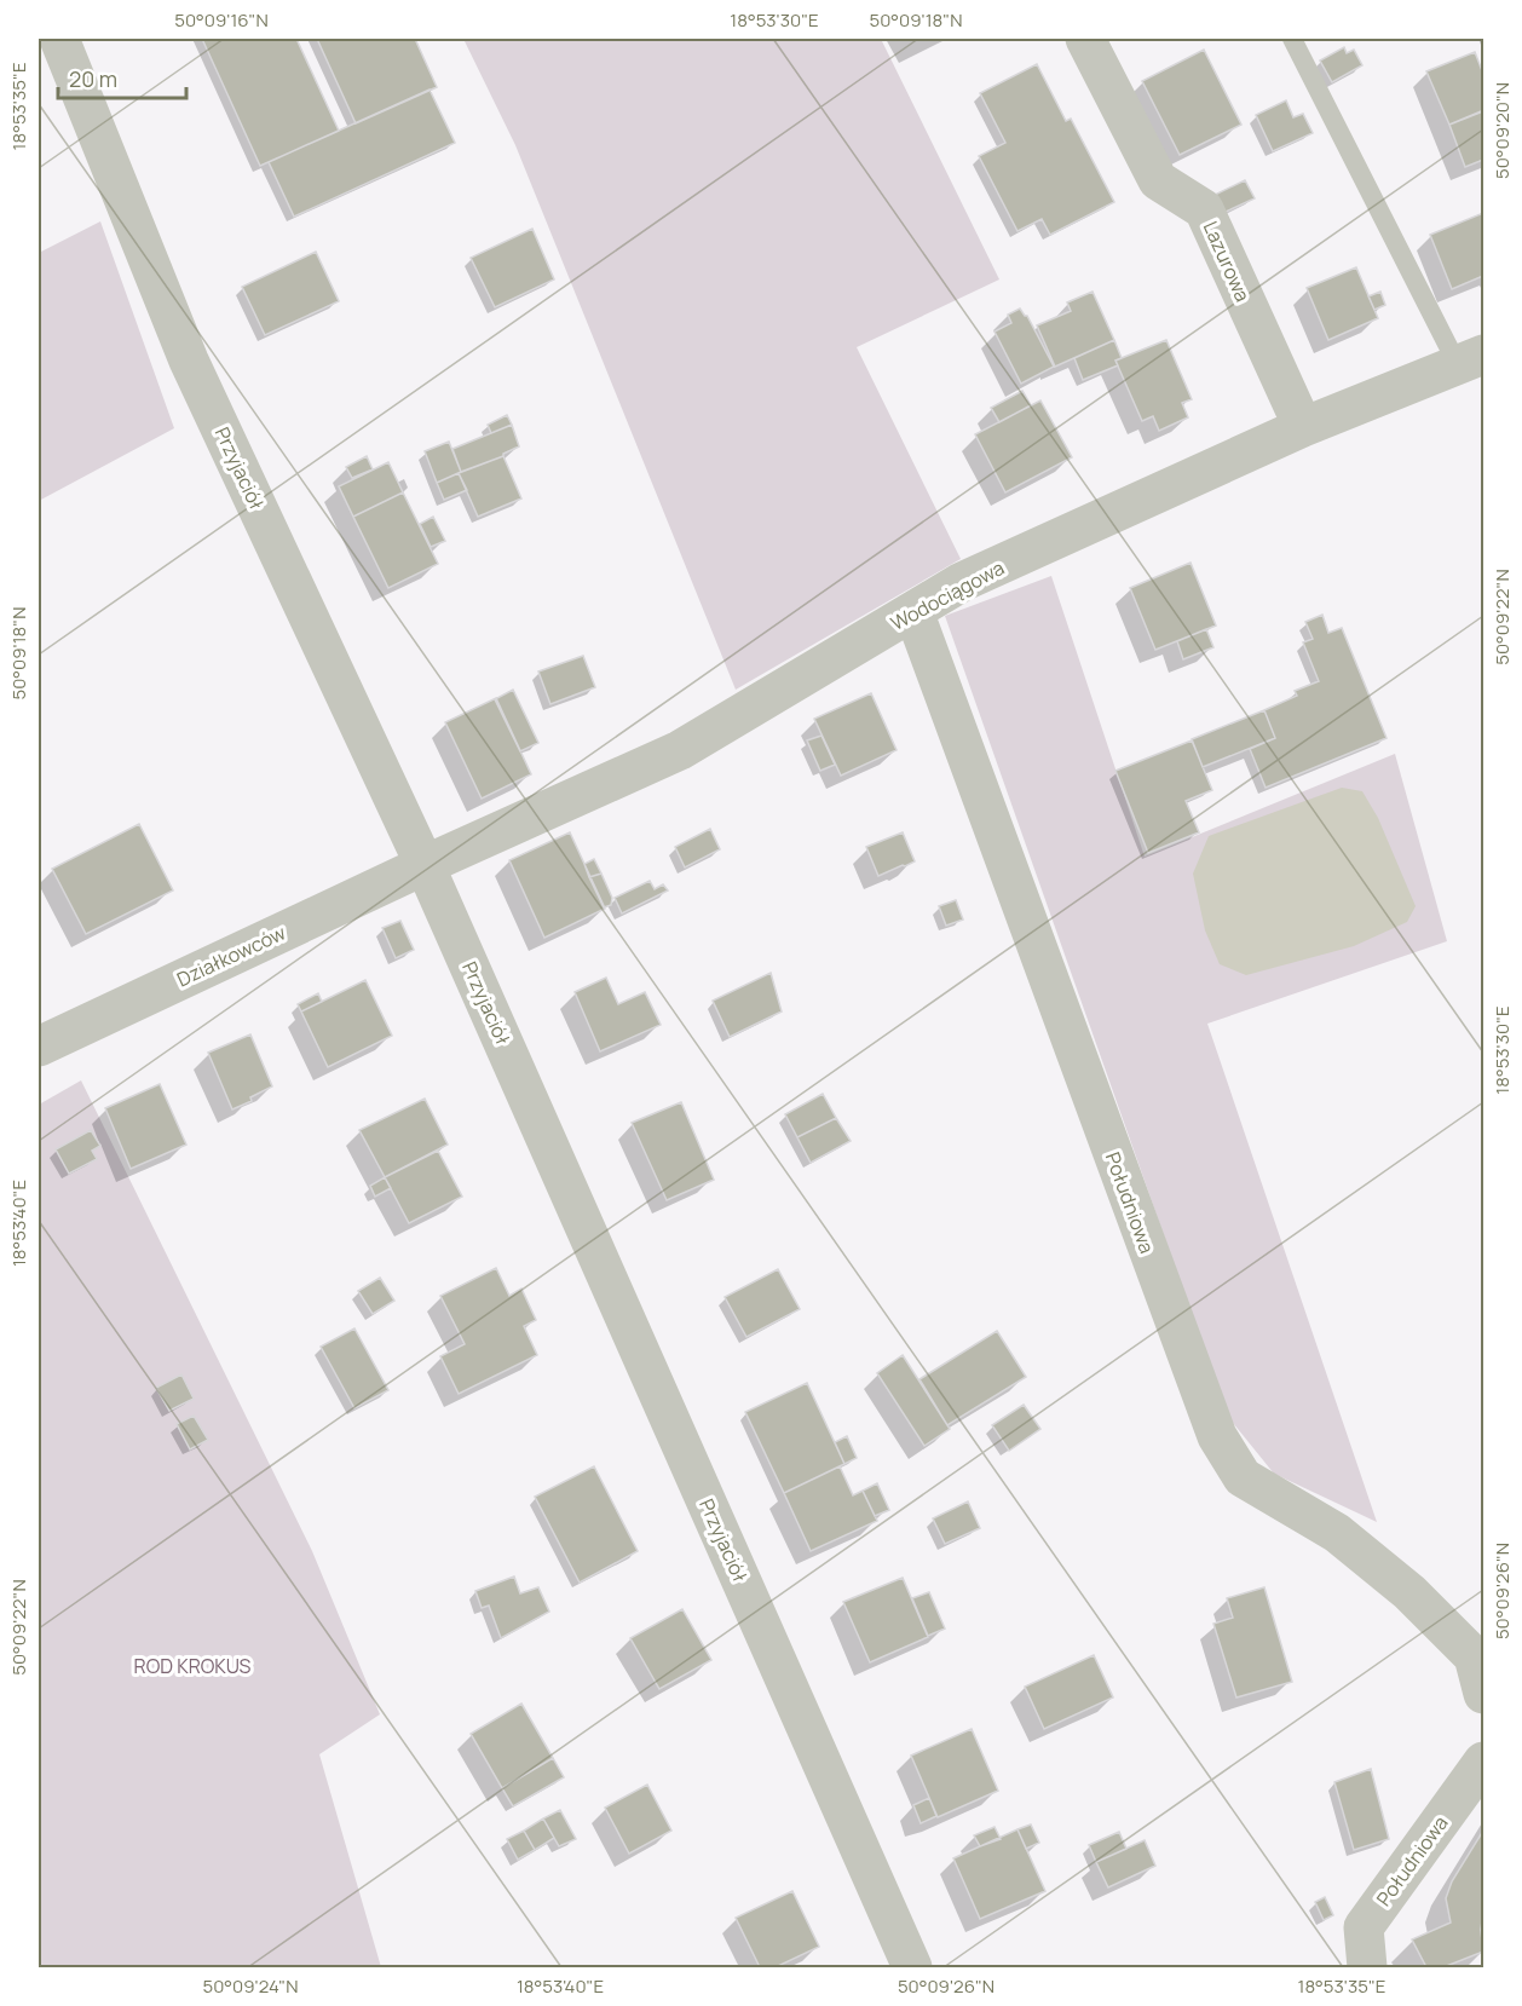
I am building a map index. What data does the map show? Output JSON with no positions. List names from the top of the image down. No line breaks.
{"streets":{"street":["Lazurowa","Przyjaciół","Wodociągowa","Działkowców","Południowa"]},"crossings":[["Lazurowa","Wodociągowa"],["Przyjaciół","Wodociągowa"],["Przyjaciół","Działkowców"],["Wodociągowa","Działkowców"],["Wodociągowa","Południowa"]],"parks":["ROD KROKUS"],"scale_bar":"20 m","coordinates":["50°09'16\"N","18°53'30\"E","50°09'18\"N","18°53'35\"E","50°09'20\"N","50°09'22\"N","18°53'40\"E","50°09'26\"N","50°09'24\"N"]}
